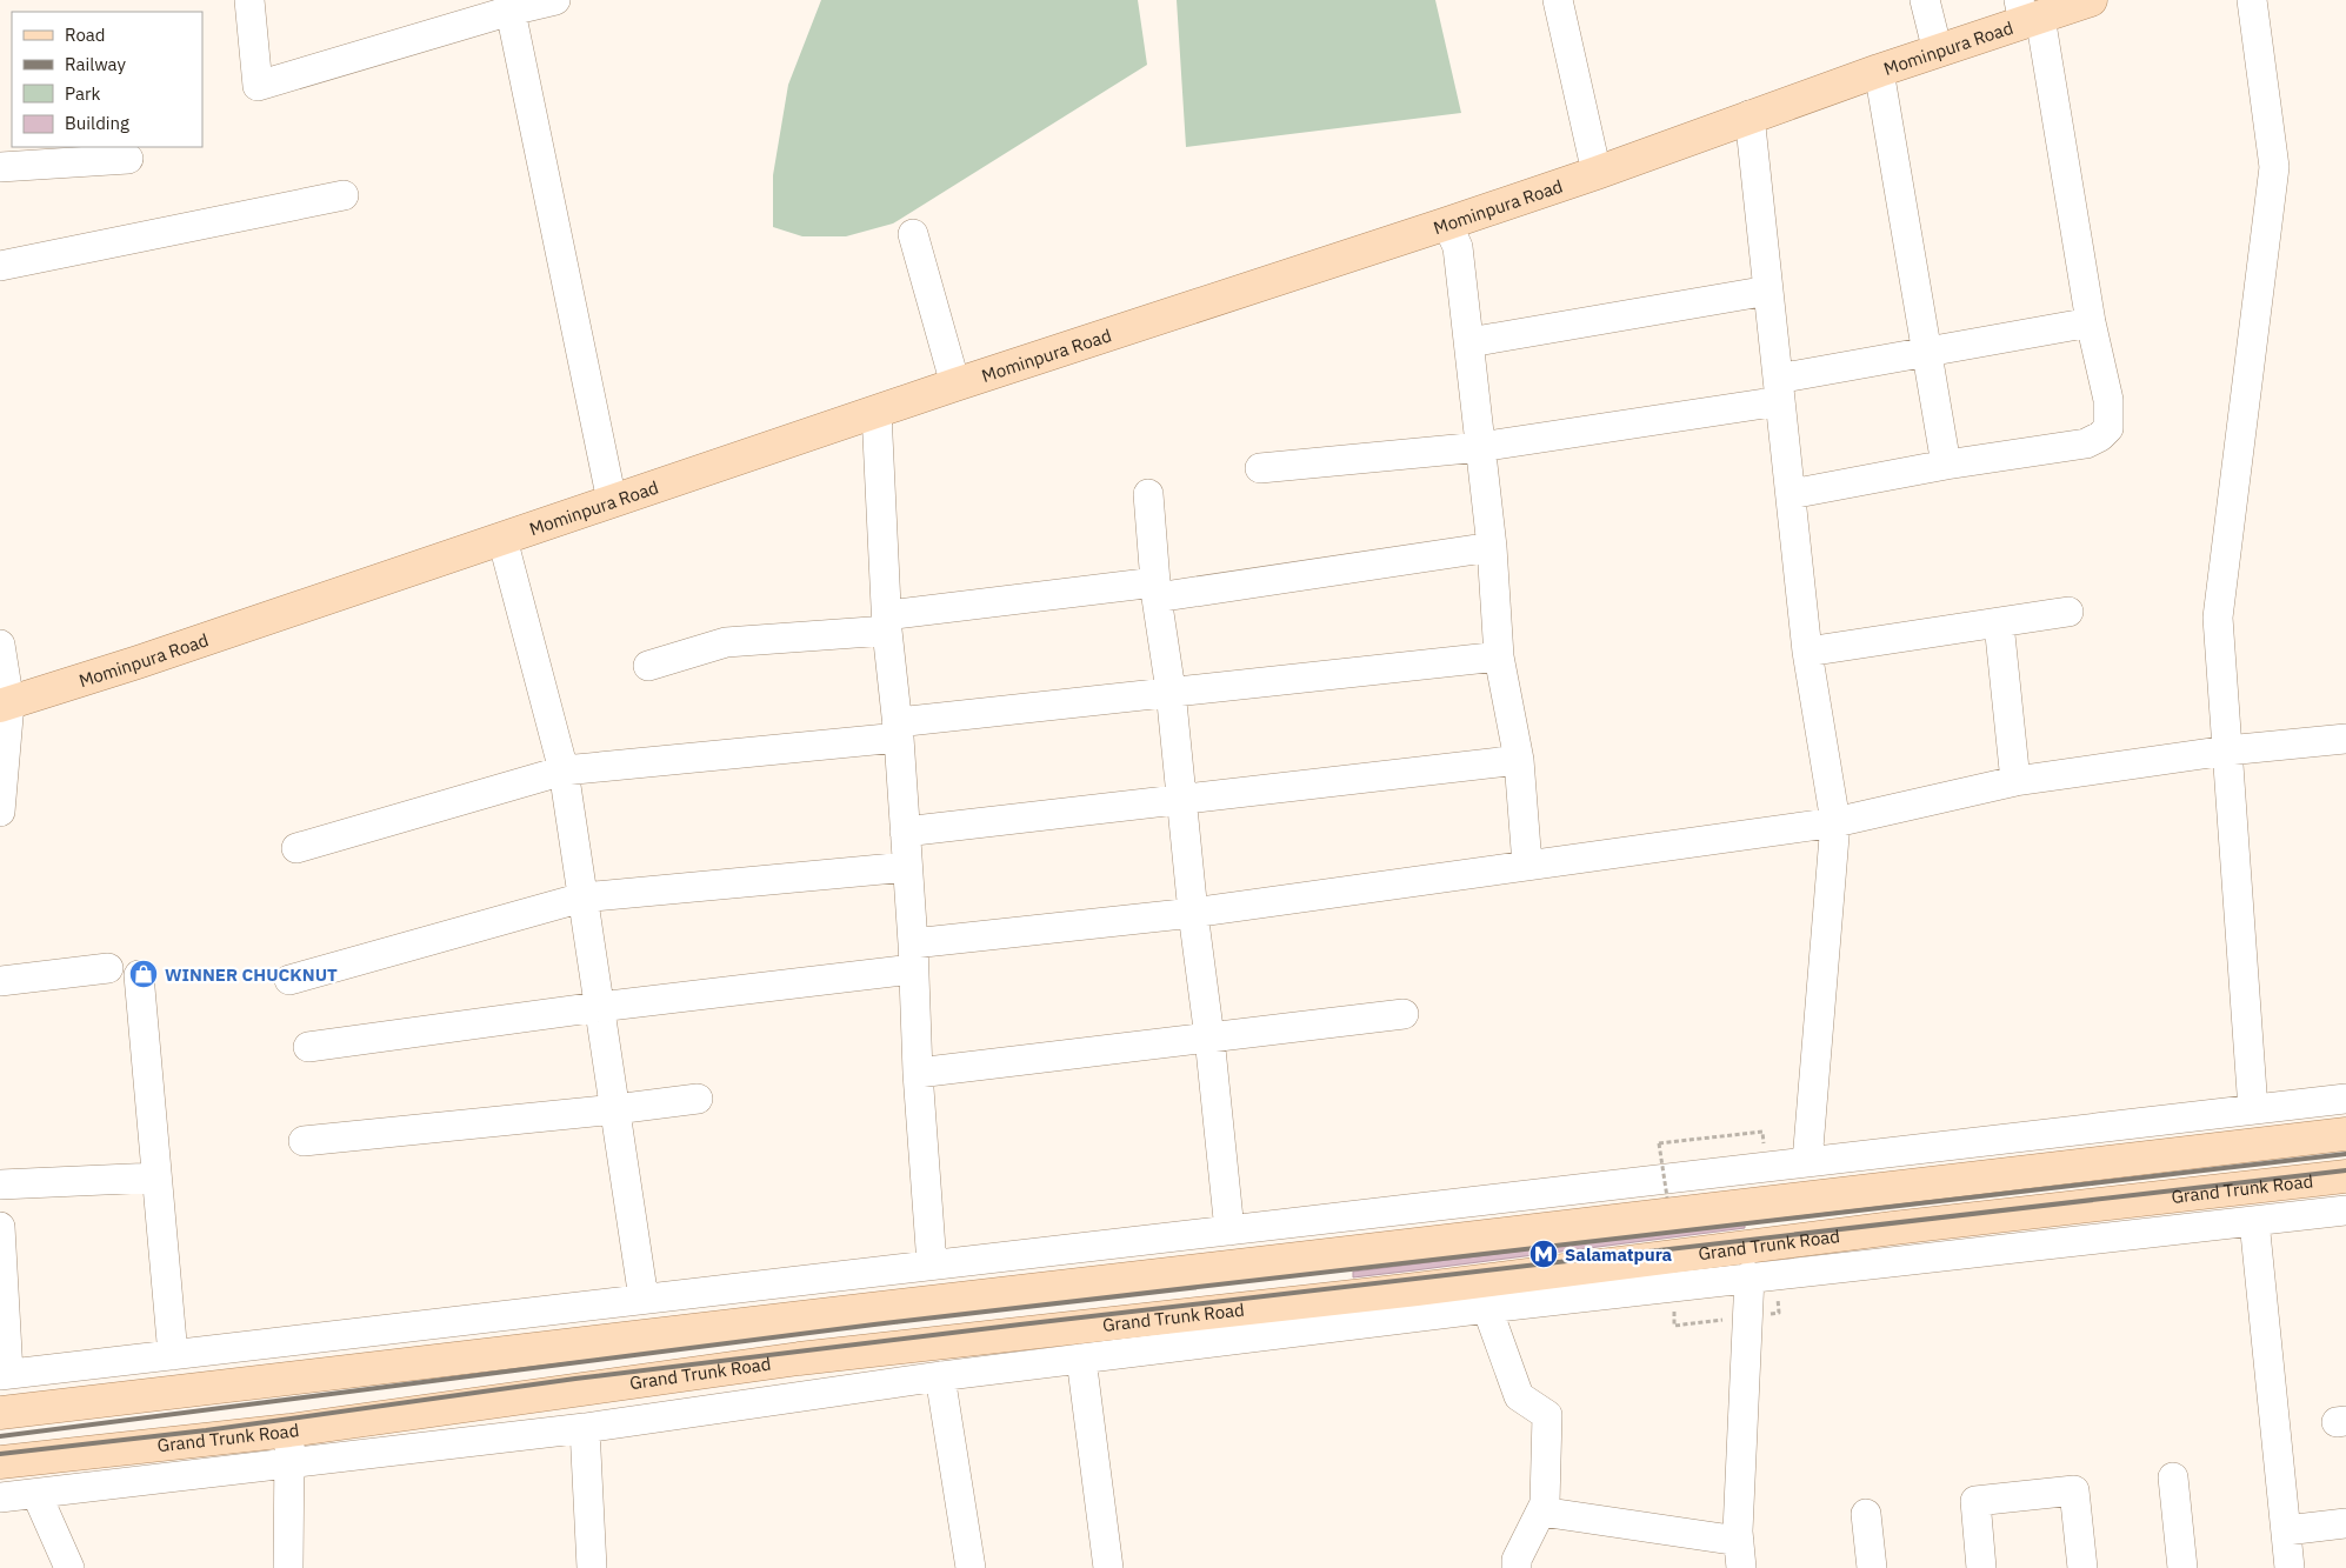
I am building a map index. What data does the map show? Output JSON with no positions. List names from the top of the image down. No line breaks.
{"streets":{"main road":["Mominpura Road","Grand Trunk Road"]},"places":{"shop":["WINNER CHUCKNUT"],"metro station":["Salamatpura"]},"legend":["Road","Railway","Park","Building"]}
